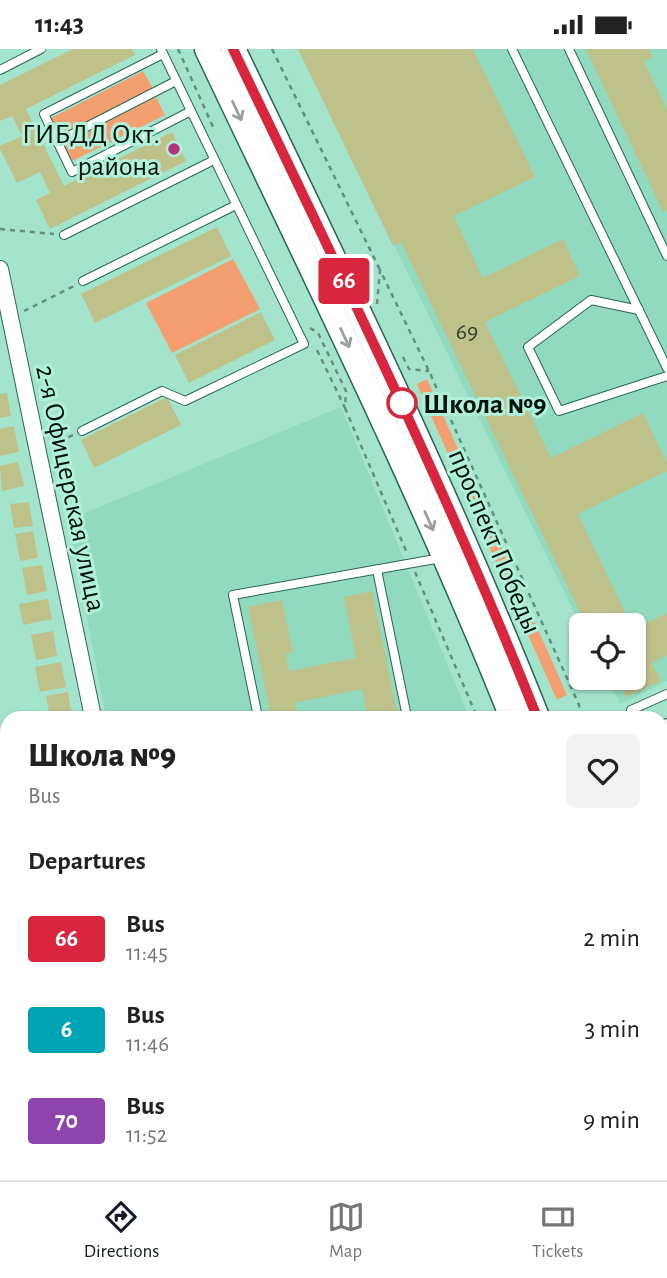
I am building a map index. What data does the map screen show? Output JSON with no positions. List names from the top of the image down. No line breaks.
{"streets":{"main road":["проспект Победы"],"street":["2-я Офицерская улица"]},"places":["ГИБДД Окт. района","Школа №9"],"lines":["bus line 66"],"house_numbers":["69"],"page":{"status":"11:43","on_map":"66","heading":[["Школа №9","Bus"],"Departures"],"list":[{"mark":"66","name":"Bus","note":"11:45","value":"2 min"},{"mark":"6","name":"Bus","note":"11:46","value":"3 min"},{"mark":"70","name":"Bus","note":"11:52","value":"9 min"}],"tabs":["Directions","Map","Tickets"]}}
